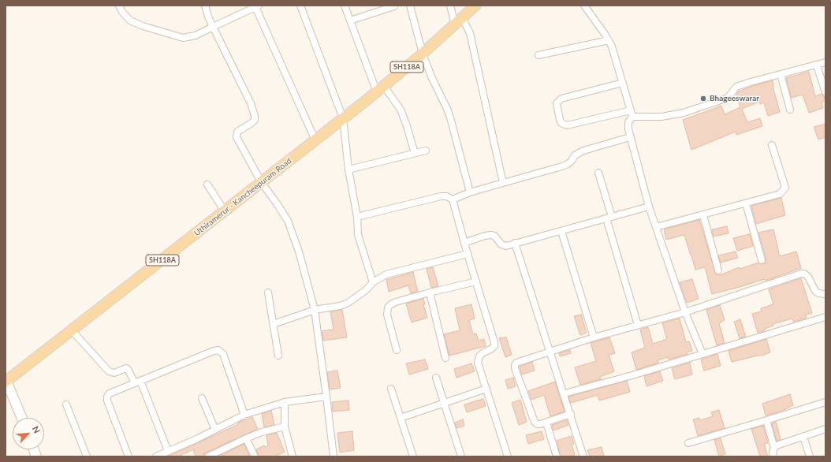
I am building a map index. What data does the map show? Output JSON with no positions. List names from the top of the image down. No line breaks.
{"streets":{"main road":["SH118A","Uthiramerur - Kancheepuram Road"]},"places":["Bhageeswarar"],"north":"top right"}
